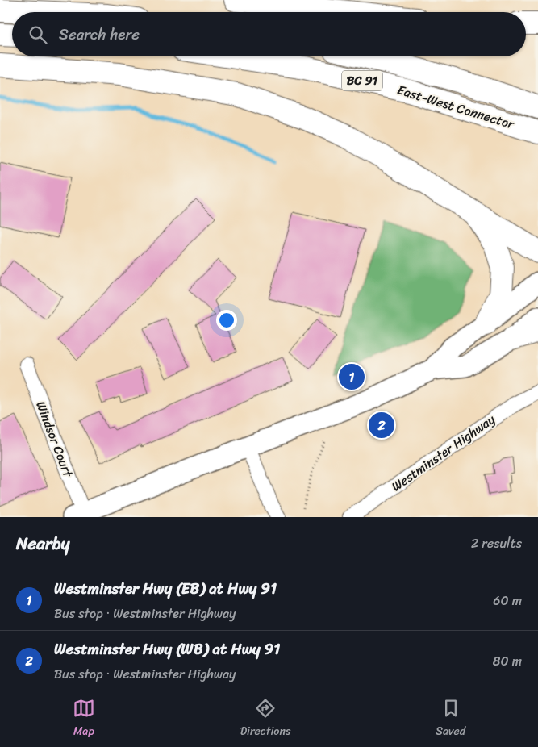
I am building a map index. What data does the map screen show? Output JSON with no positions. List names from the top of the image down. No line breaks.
{"streets":{"highway":["BC 91","East-West Connector"],"street":["Windsor Court","Westminster Highway"]},"page":{"search":"Search here","pins":["1","2"],"heading":["Nearby","2 results"],"list":[{"mark":"1","name":"Westminster Hwy (EB) at Hwy 91","note":"Bus stop · Westminster Highway","value":"60 m"},{"mark":"2","name":"Westminster Hwy (WB) at Hwy 91","note":"Bus stop · Westminster Highway","value":"80 m"}],"nav":["Map","Directions","Saved"]}}
